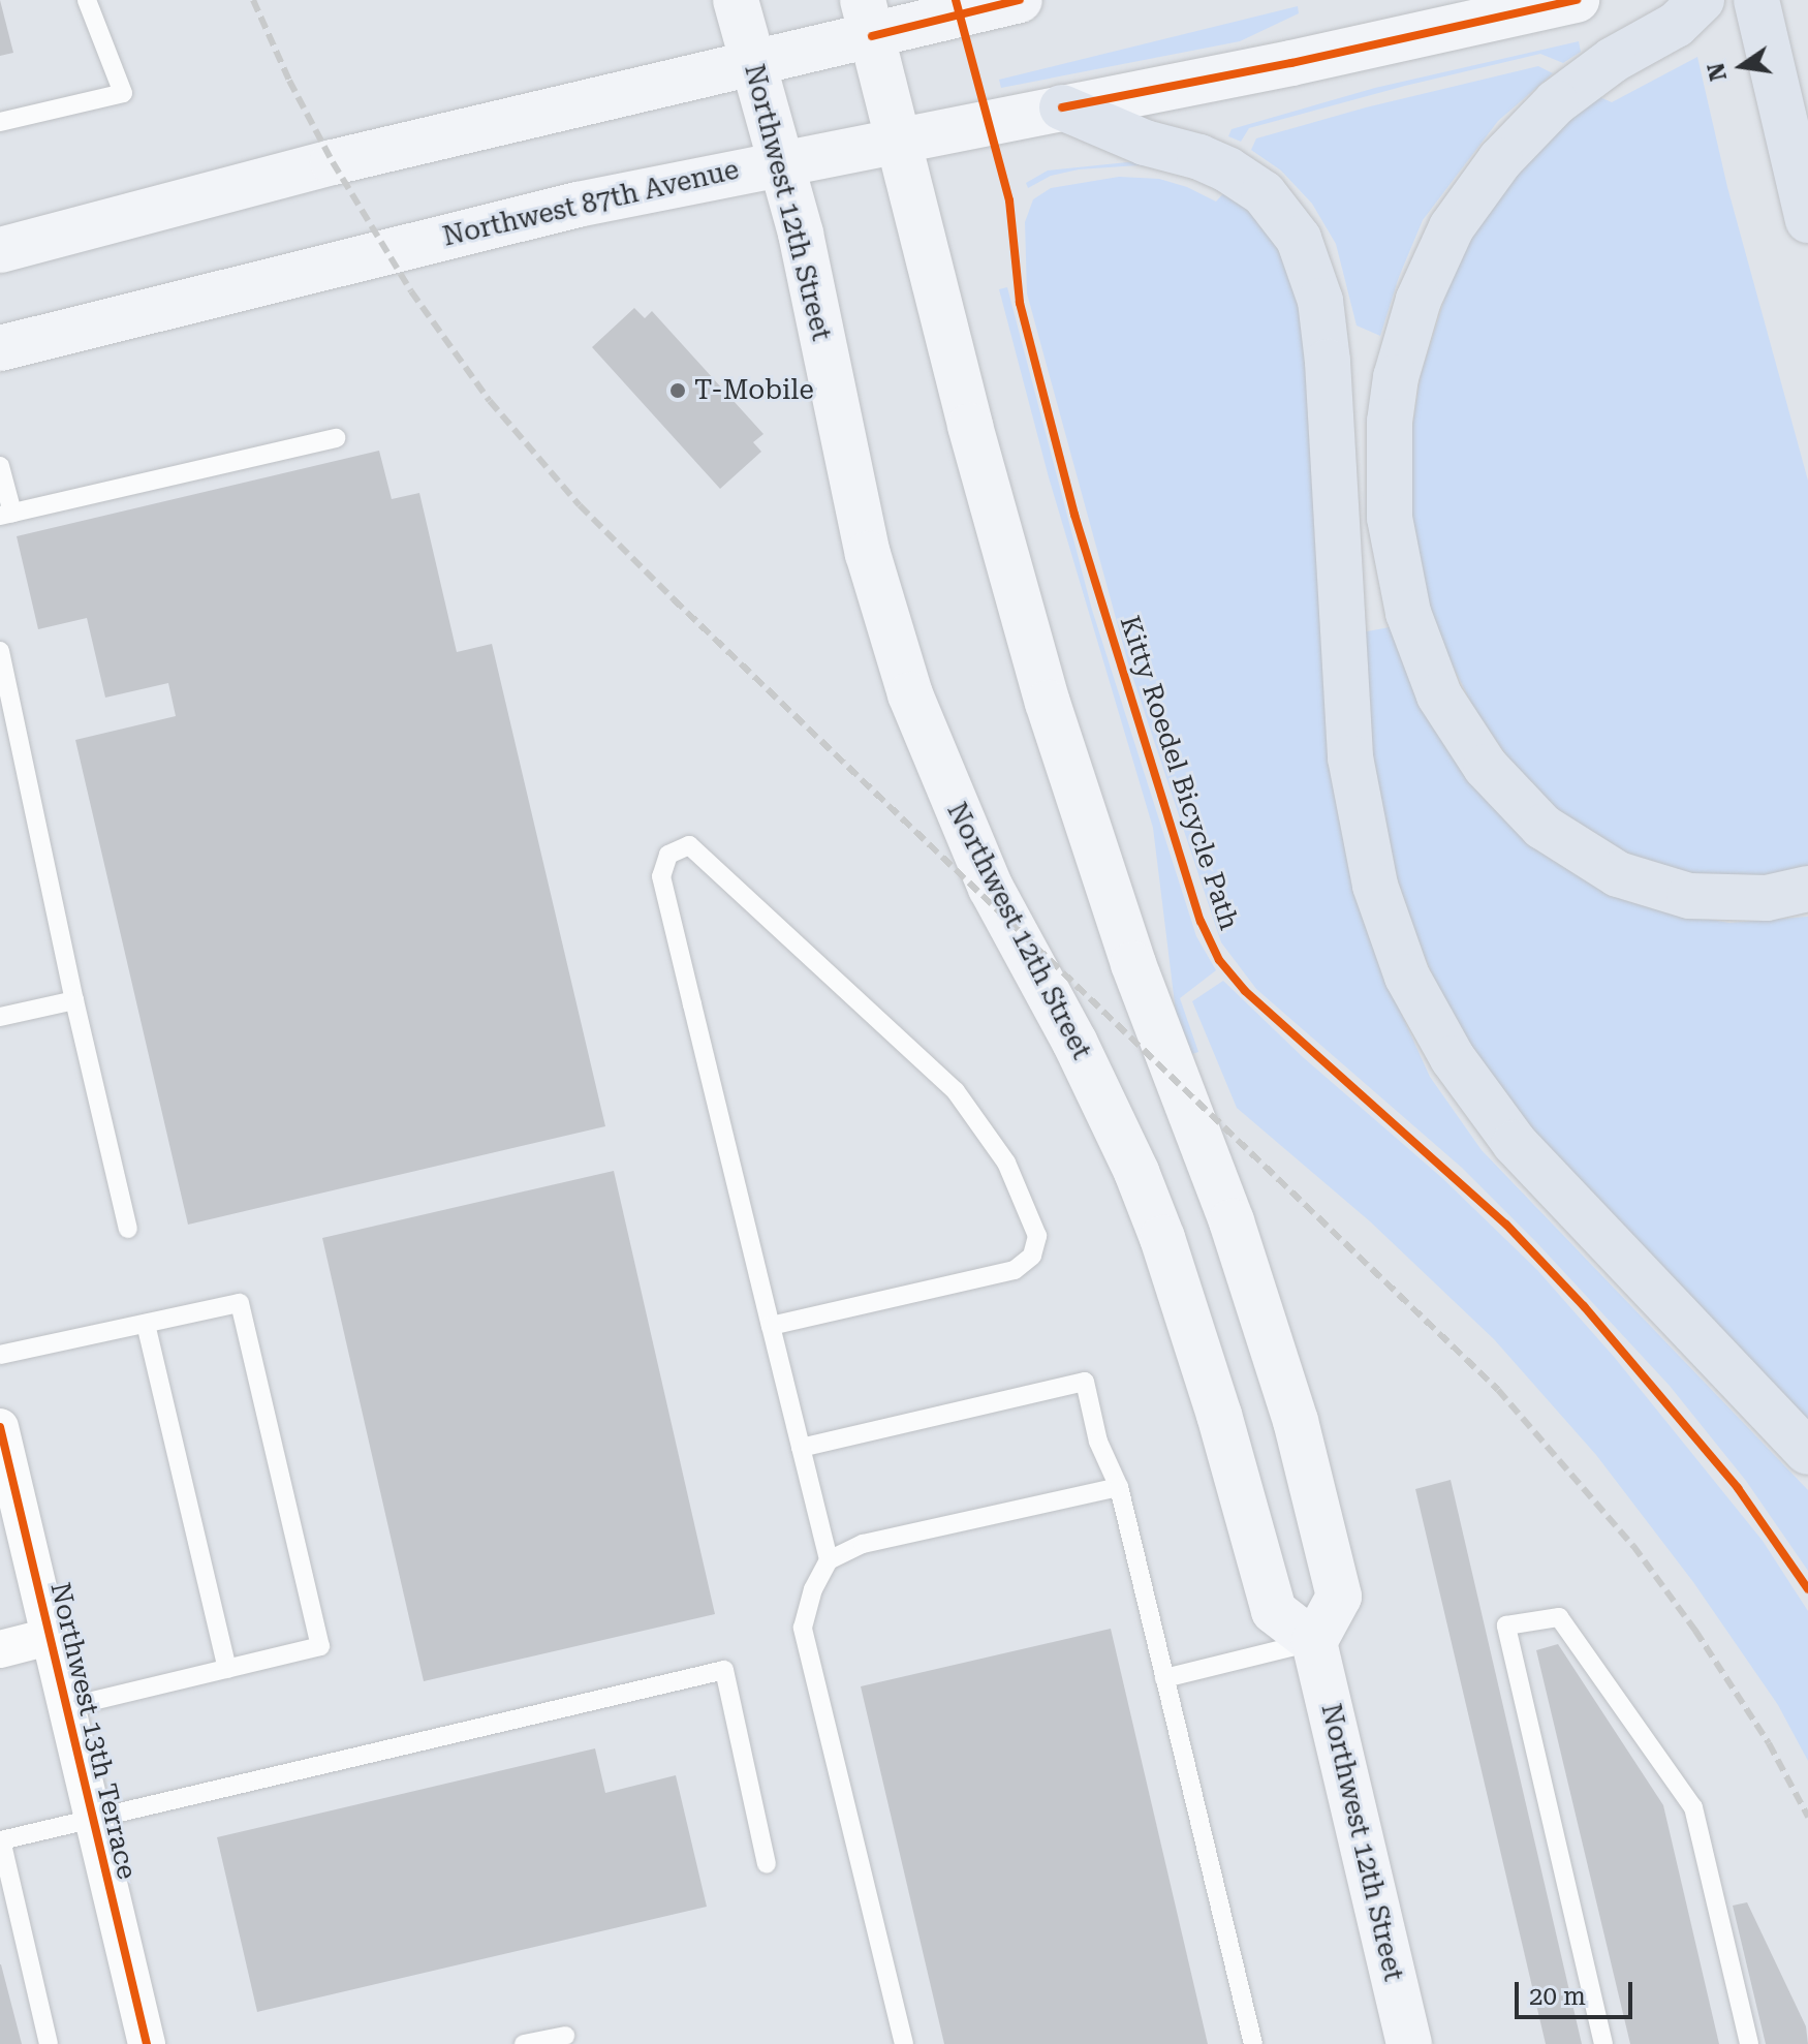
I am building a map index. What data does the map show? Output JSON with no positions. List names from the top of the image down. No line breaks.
{"streets":{"main road":["Northwest 12th Street","Northwest 87th Avenue"],"street":["Northwest 13th Terrace"],"cycle path":["Kitty Roedel Bicycle Path"]},"crossings":[["Northwest 12th Street","Northwest 87th Avenue"]],"places":["T-Mobile"],"scale_bar":"20 m","north":"left"}
